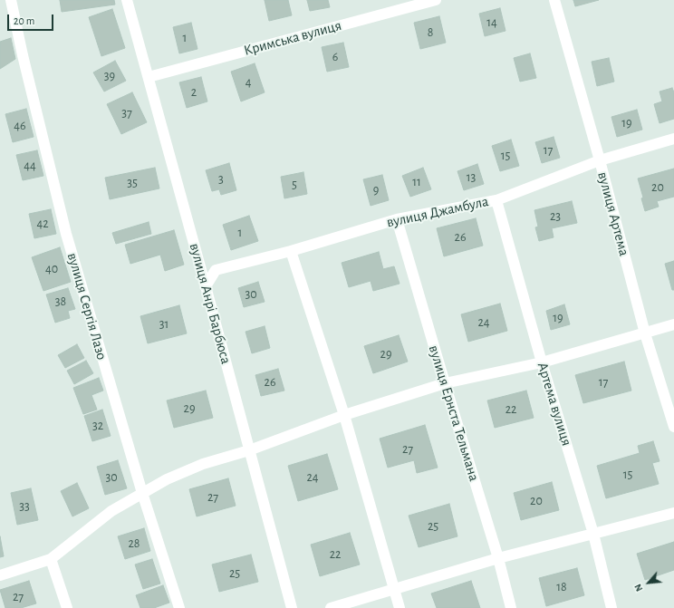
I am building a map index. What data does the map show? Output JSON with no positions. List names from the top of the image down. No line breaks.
{"streets":{"street":["Кримська вулиця","вулиця Джамбула","вулиця Артема","вулиця Анрі Барбюса","вулиця Сергія Лазо","Артема вулиця","вулиця Ернста Тельмана"]},"crossings":[["Кримська вулиця","вулиця Анрі Барбюса"],["вулиця Джамбула","вулиця Артема"],["вулиця Джамбула","вулиця Анрі Барбюса"],["вулиця Джамбула","Артема вулиця"],["вулиця Джамбула","вулиця Ернста Тельмана"]],"house_numbers":["14","8","1","6","39","4","2","37","19","46","17","15","44","13","3","11","35","5","20","9","23","42","1","26","40","30","38","19","24","31","29","26","17","29","22","32","27","15","30","24","27","20","33","25","28","22","25","18","27"],"scale_bar":"20 m","north":"bottom left"}
